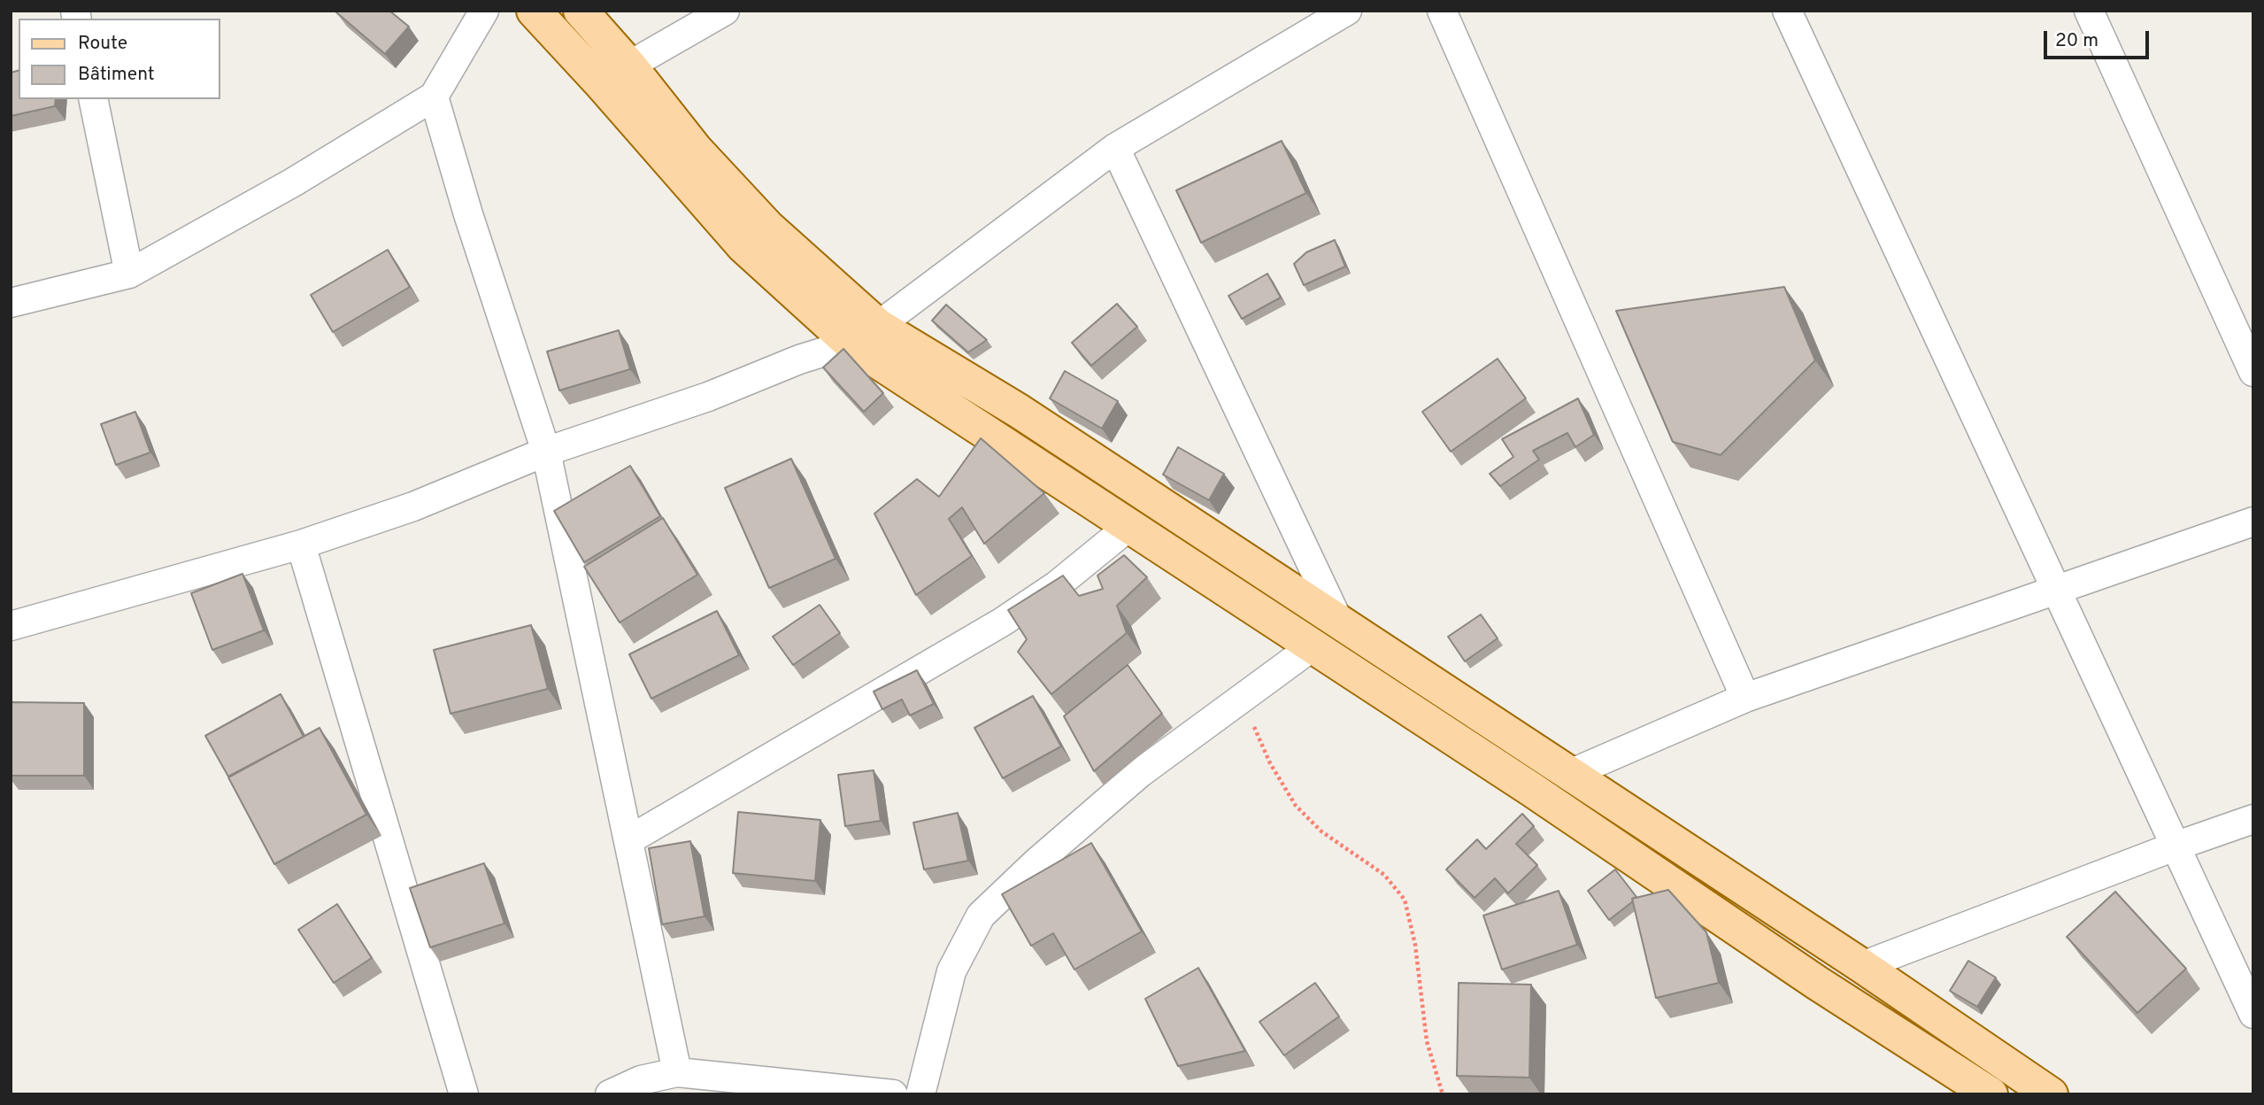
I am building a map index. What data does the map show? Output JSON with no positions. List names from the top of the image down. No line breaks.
{"legend":["Route","Bâtiment"],"scale_bar":"20 m"}
